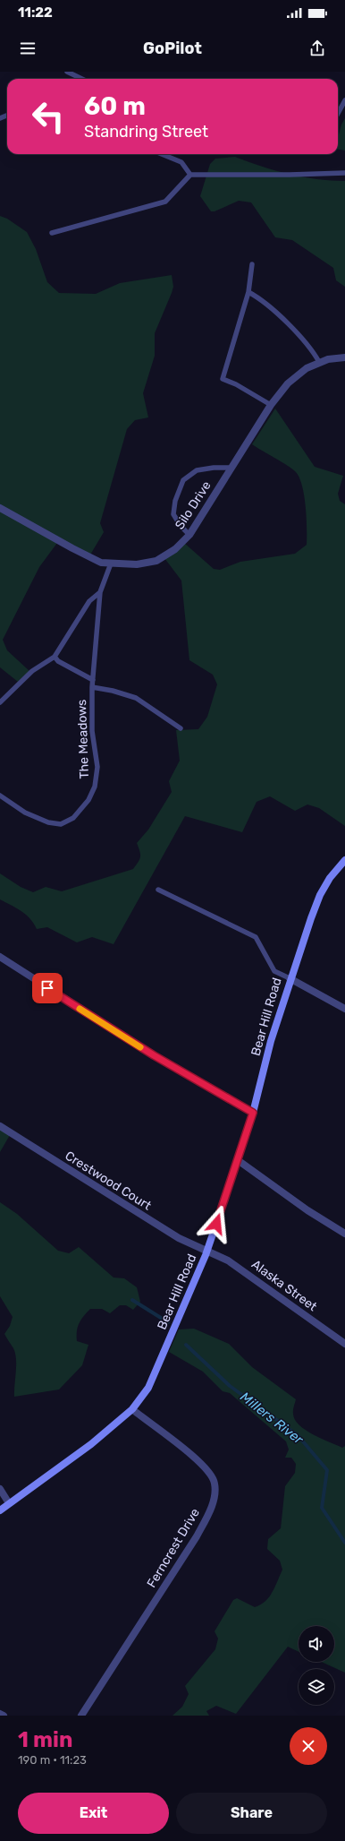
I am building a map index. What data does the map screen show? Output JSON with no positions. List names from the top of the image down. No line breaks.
{"streets":{"street":["Silo Drive","Bear Hill Road","Crestwood Court","Alaska Street","Ferncrest Drive"],"lane":["The Meadows"]},"crossings":[["Silo Drive","The Meadows"],["Bear Hill Road","Crestwood Court"],["Bear Hill Road","Alaska Street"],["Bear Hill Road","Ferncrest Drive"],["Crestwood Court","Alaska Street"]],"water":["Millers River"],"page":{"status":"11:22","header":"GoPilot","turn":["60 m","Standring Street"],"heading":["1 min","190 m · 11:23"],"buttons":["Exit","Share"]}}
